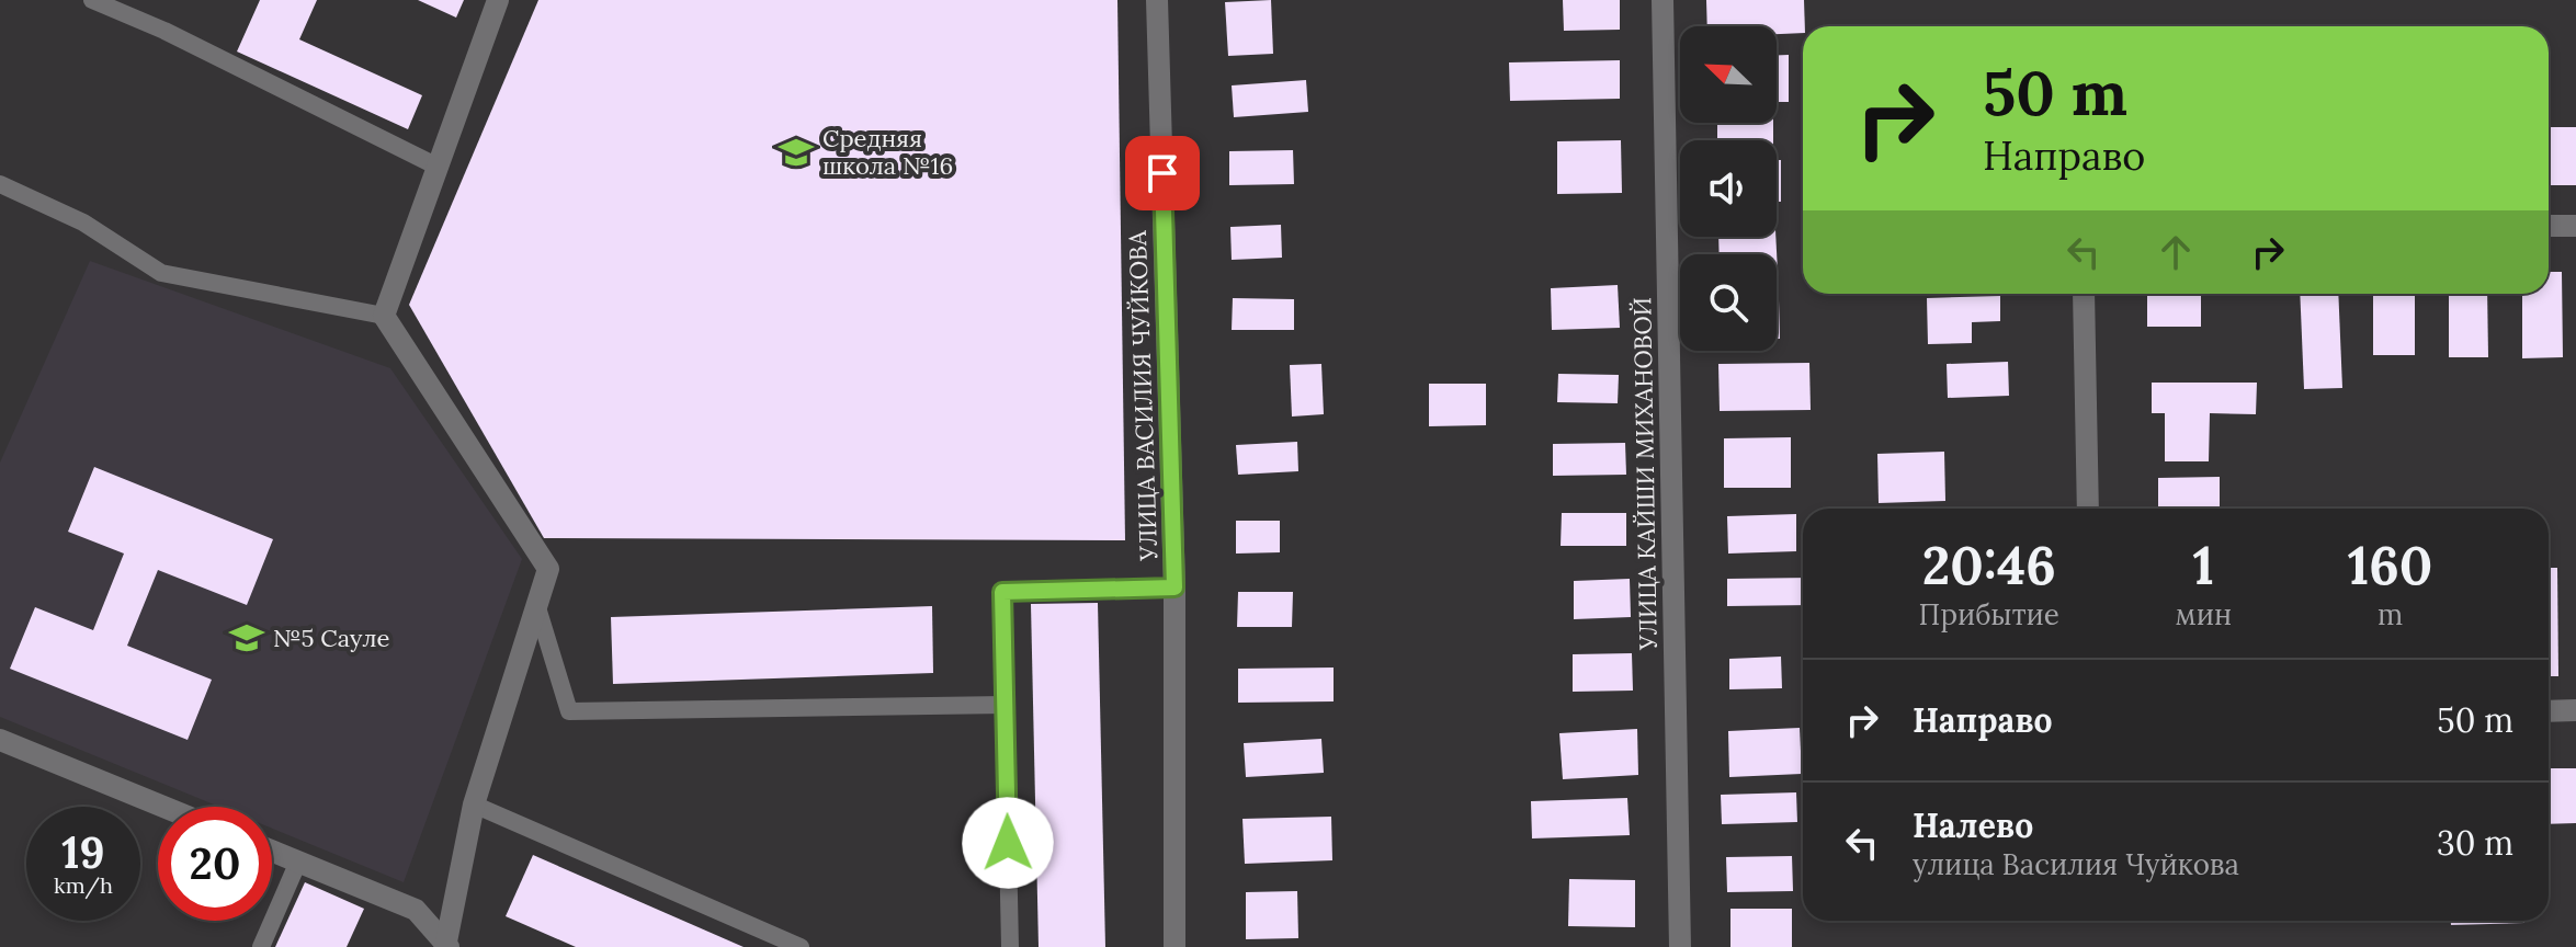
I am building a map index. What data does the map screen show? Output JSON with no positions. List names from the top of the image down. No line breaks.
{"streets":{"street":["УЛИЦА ВАСИЛИЯ ЧУЙКОВА","УЛИЦА КАЙШИ МИХАНОВОЙ"]},"places":{"school or university":["Средняя школа №16","№5 Сауле"]},"north":"top left","page":{"turn":["50 m","Направо"],"eta":["20:46","Прибытие","1","мин","160","m"],"list":[{"name":"Направо","value":"50 m"},{"name":"Налево","note":"улица Василия Чуйкова","value":"30 m"}],"speed":"19 km/h","limit":"20"}}
